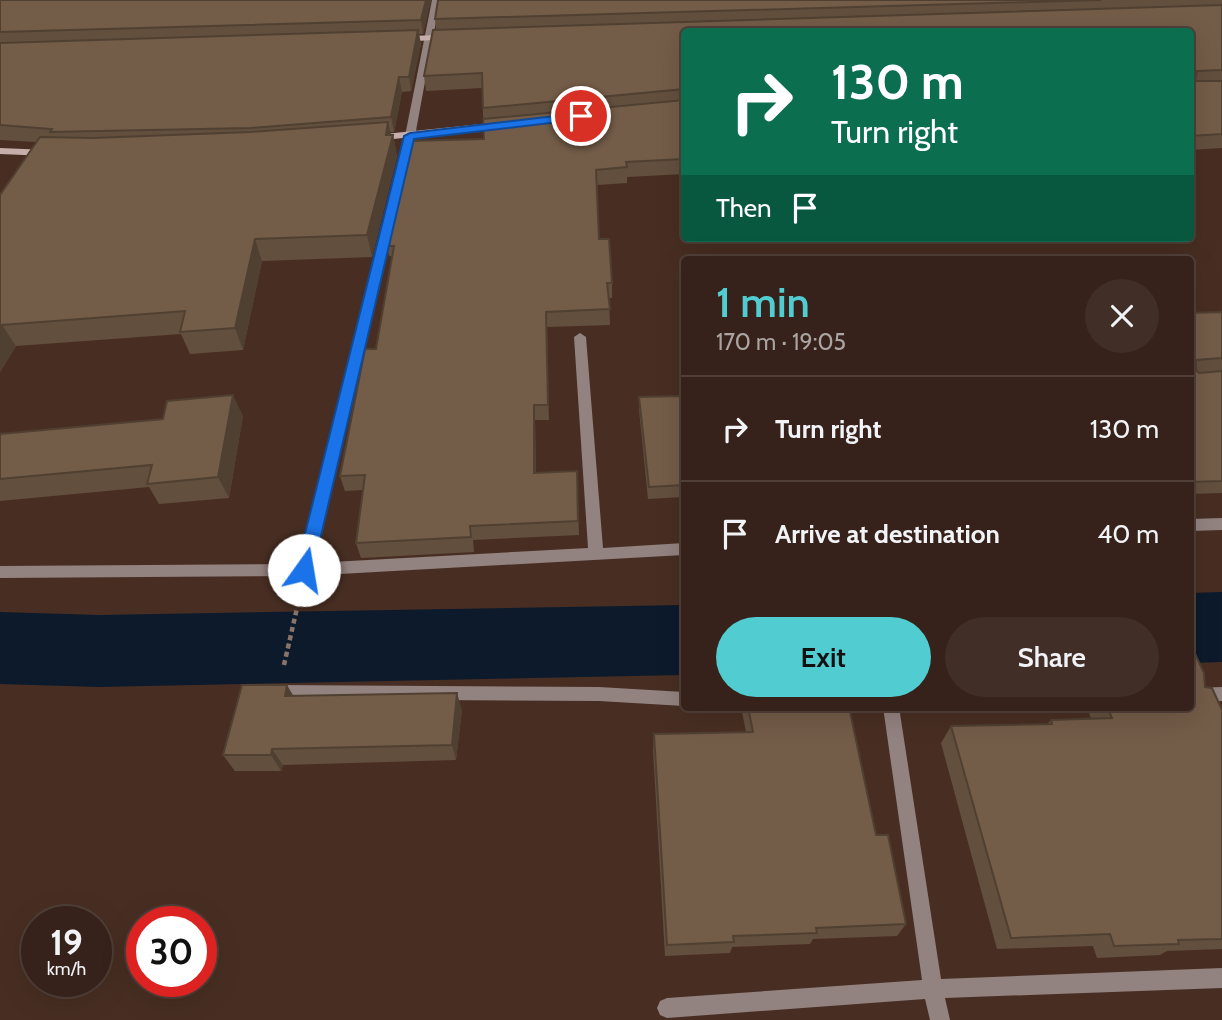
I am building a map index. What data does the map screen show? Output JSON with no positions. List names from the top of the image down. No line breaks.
{"page":{"turn":["130 m","Turn right"],"then":"Then","heading":["1 min","170 m · 19:05"],"list":[{"name":"Turn right","value":"130 m"},{"name":"Arrive at destination","value":"40 m"}],"buttons":["Exit","Share"],"speed":"19 km/h","limit":"30"}}
